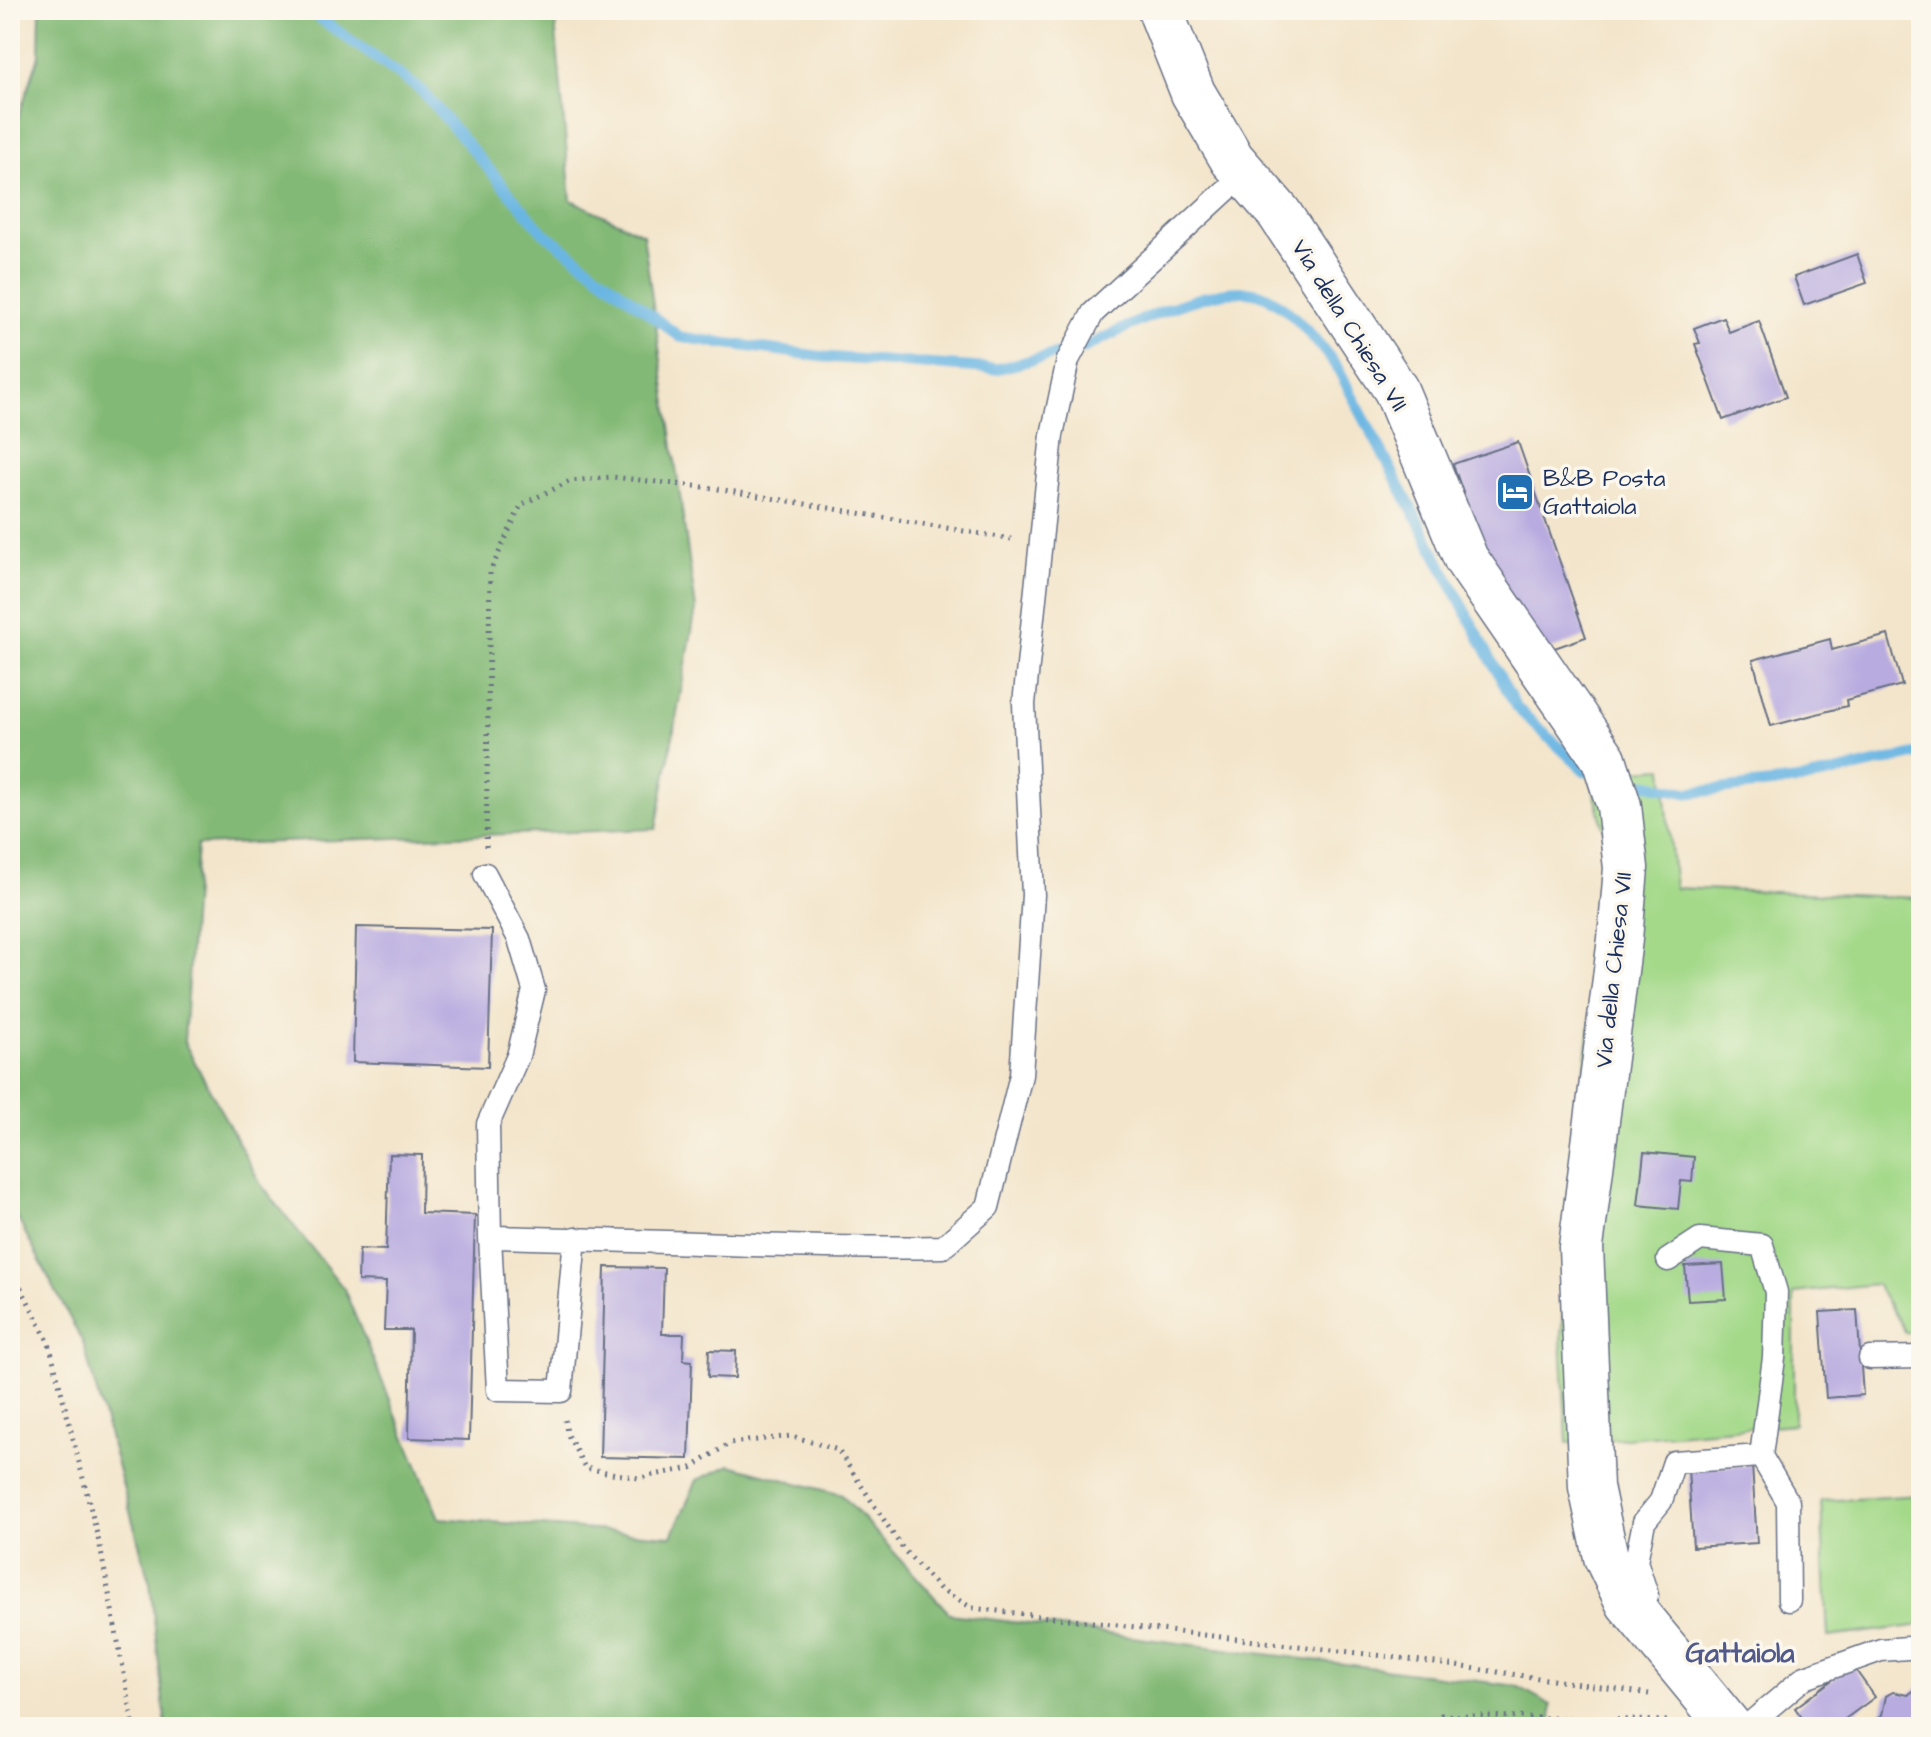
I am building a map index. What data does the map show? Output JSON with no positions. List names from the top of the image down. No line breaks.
{"streets":{"street":["Via della Chiesa VII"]},"districts":["Gattaiola"],"places":{"hotel":["B&B Posta Gattaiola"]}}
